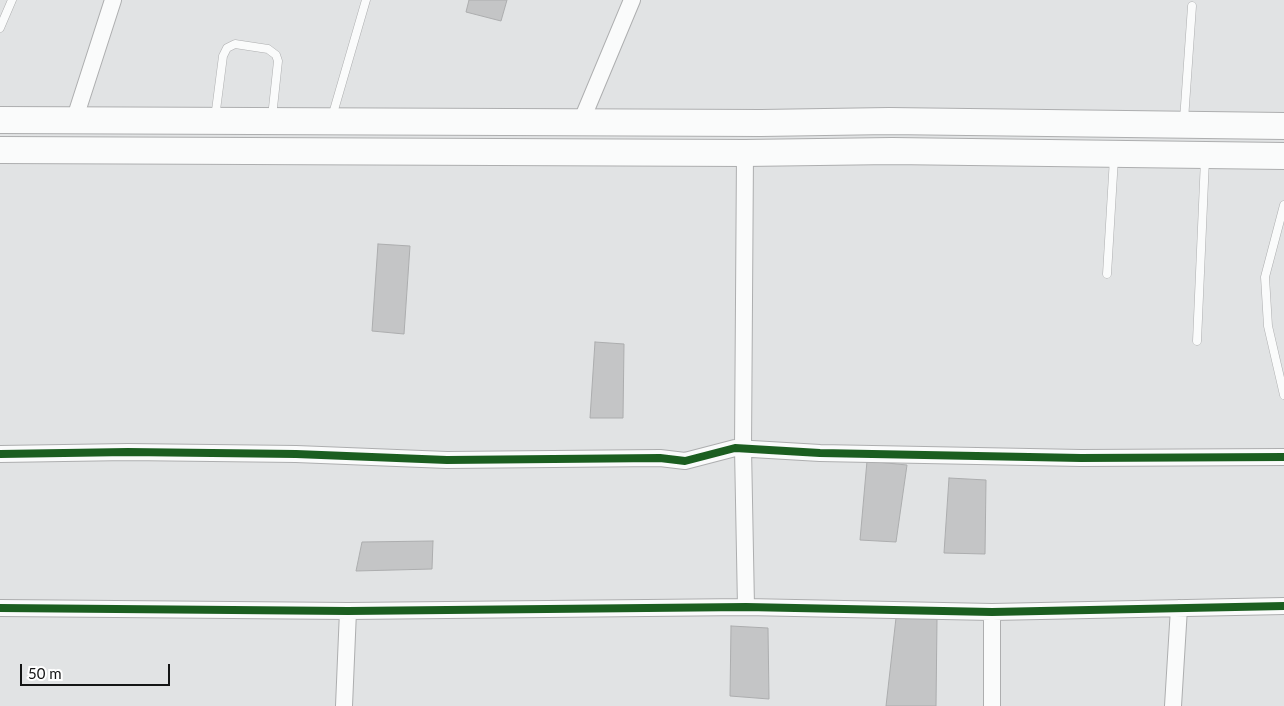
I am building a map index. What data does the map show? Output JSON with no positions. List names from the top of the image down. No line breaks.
{"scale_bar":"50 m"}
